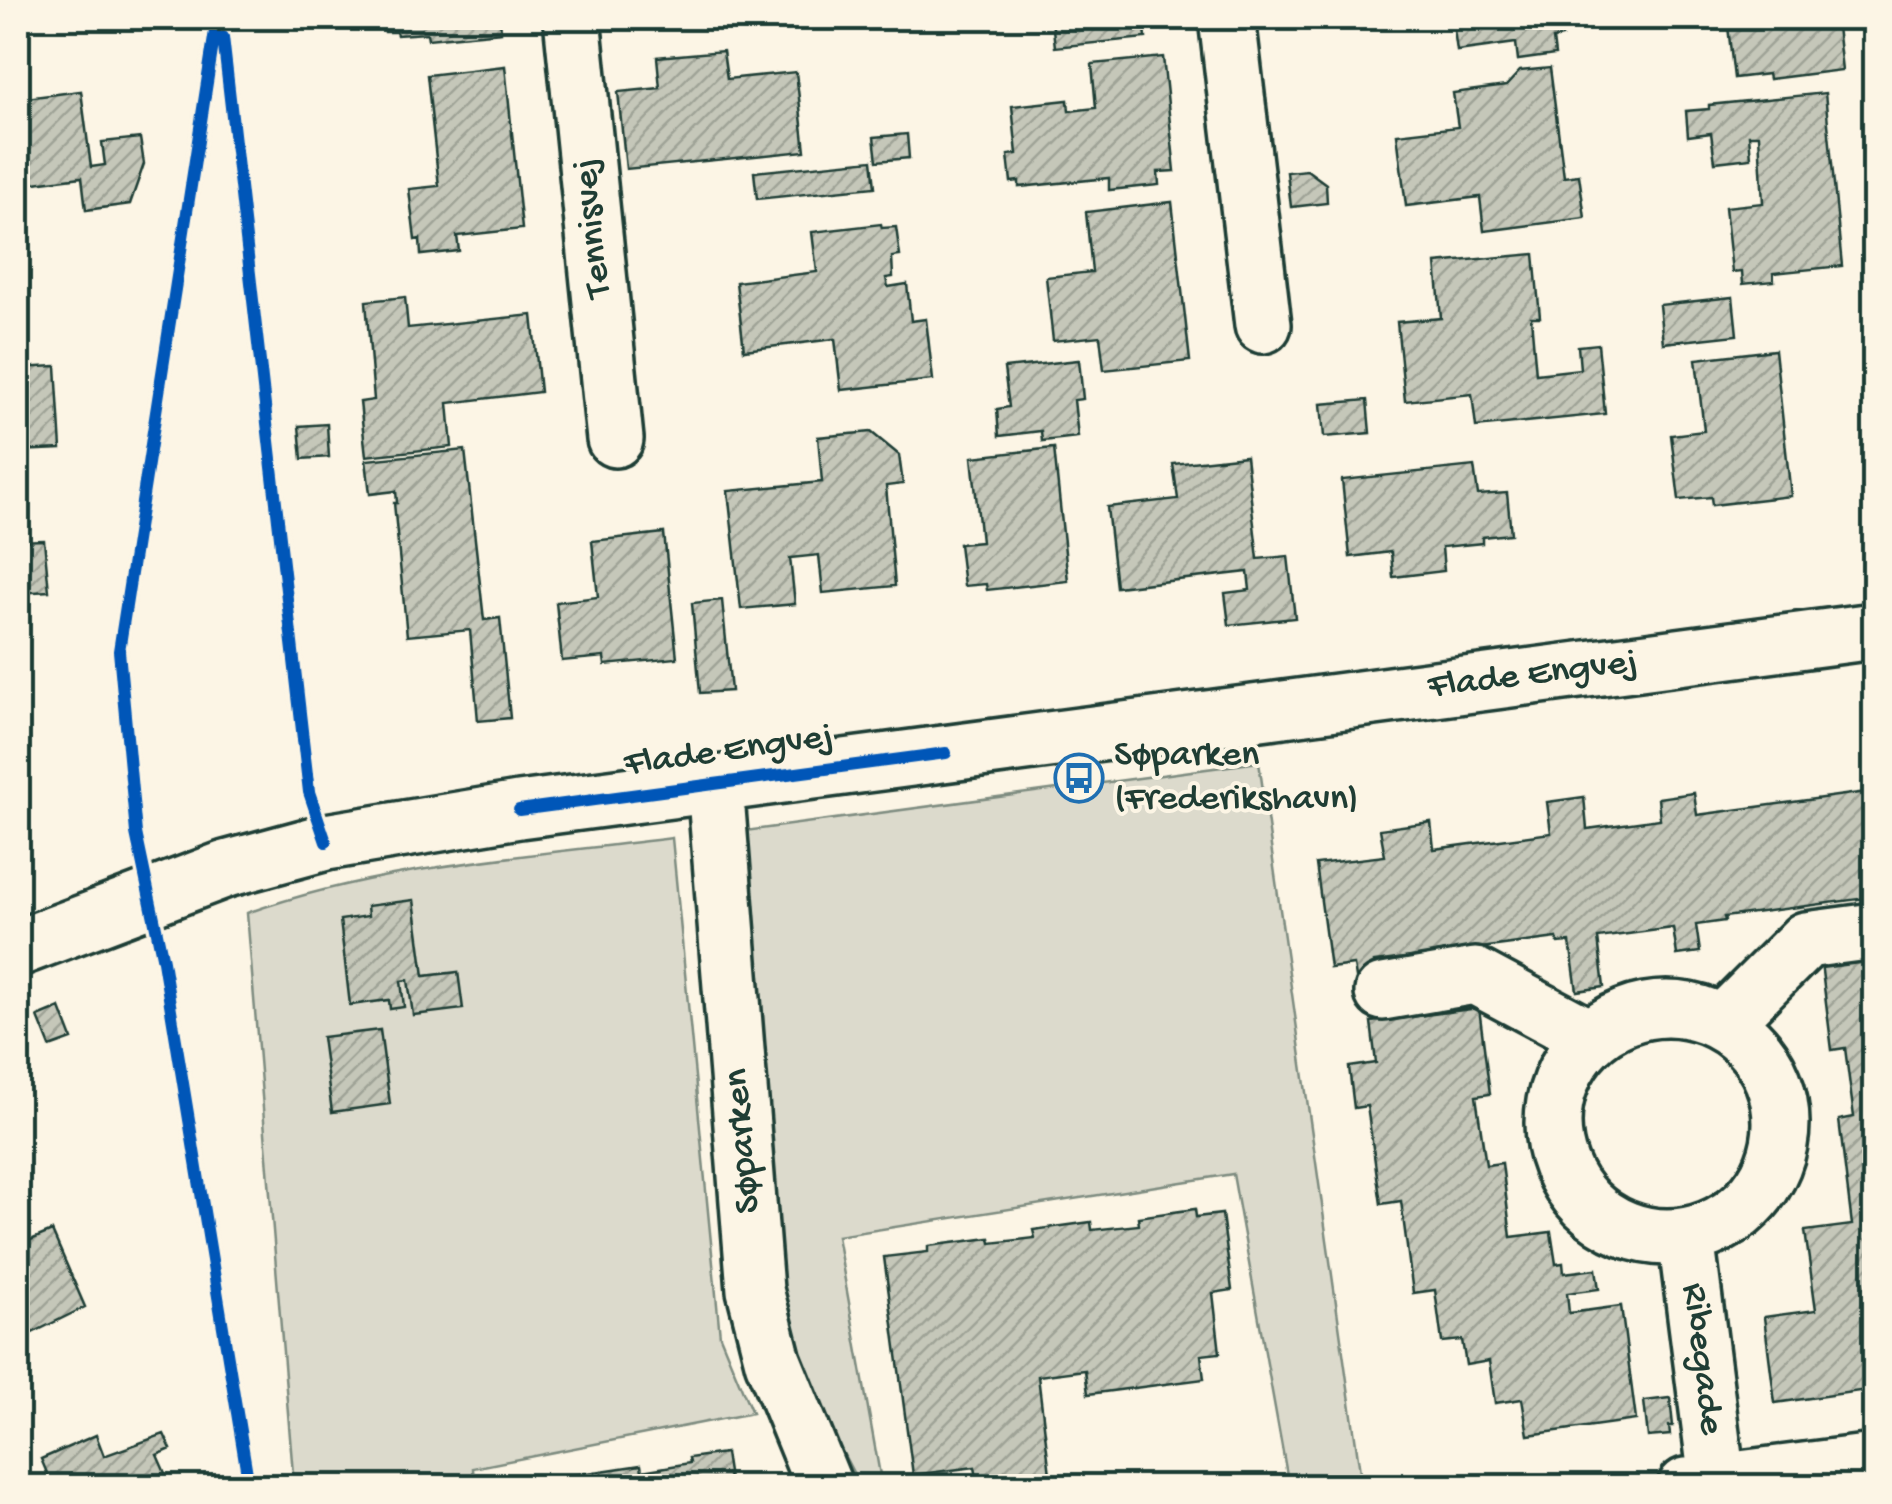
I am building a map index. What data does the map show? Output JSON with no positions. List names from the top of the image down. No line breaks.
{"streets":{"street":["Tennisvej","Flade Engvej","Søparken","Ribegade"]},"crossings":[["Flade Engvej","Søparken"]],"places":{"bus stop":["Søparken (Frederikshavn)"]}}
